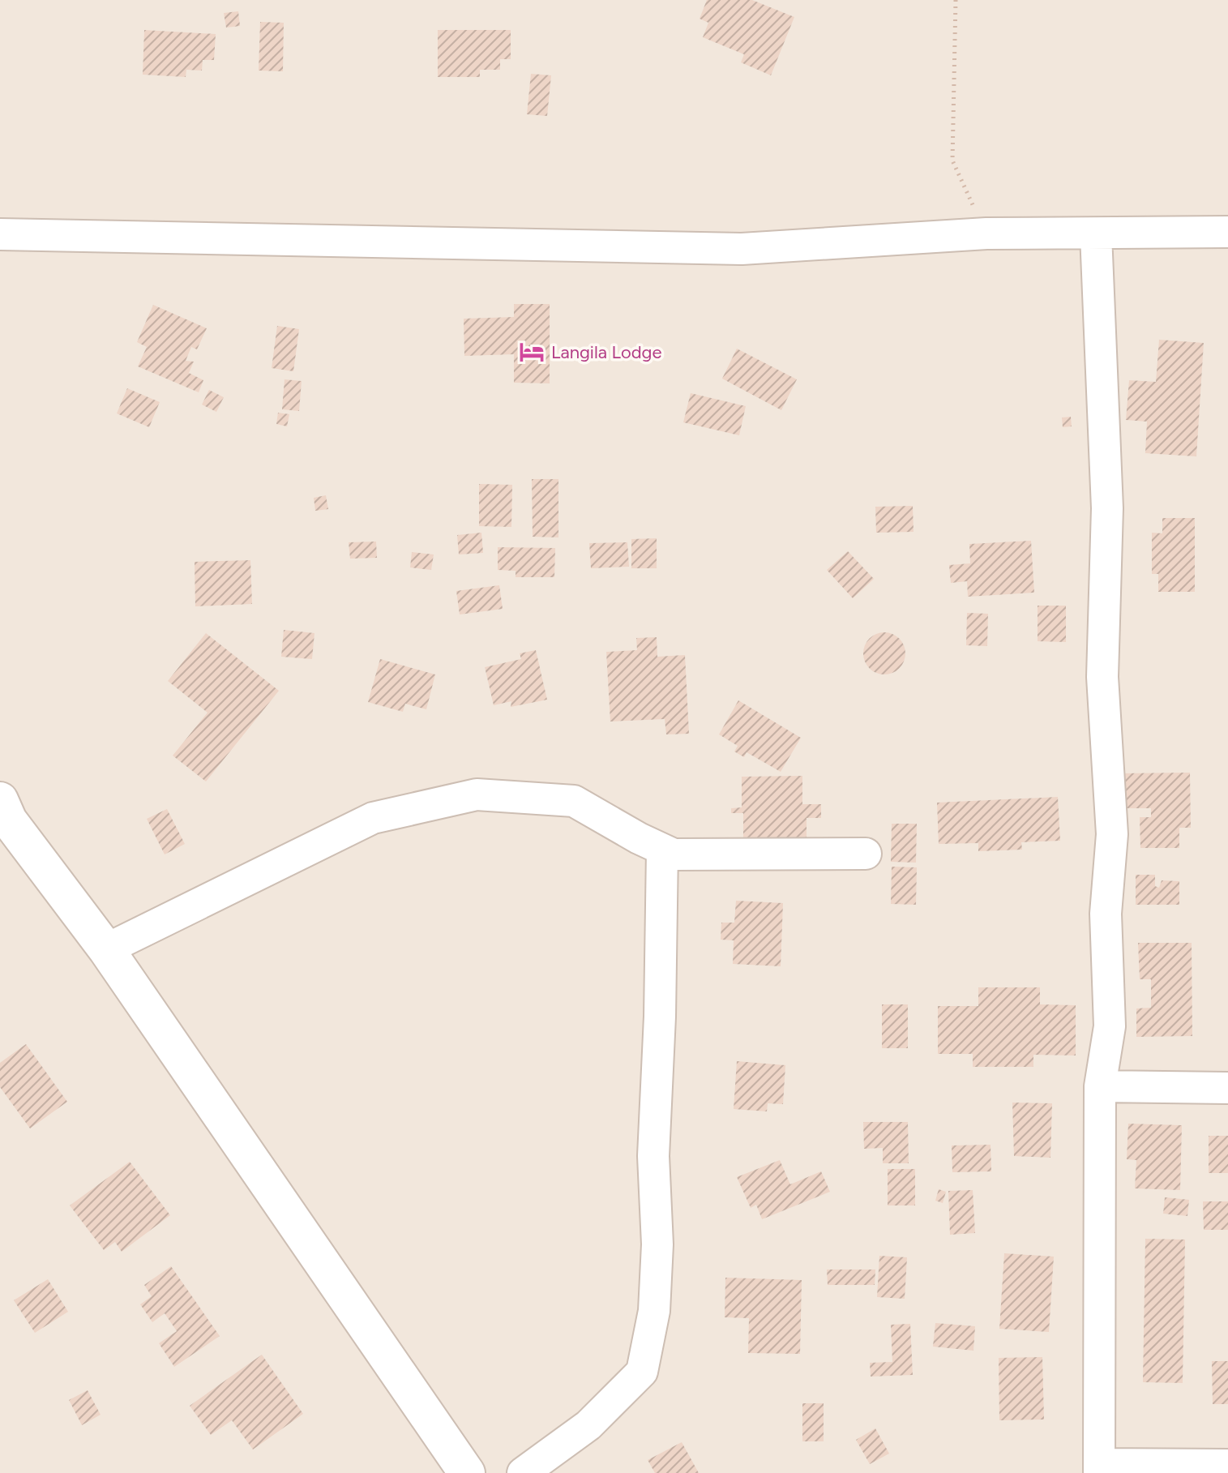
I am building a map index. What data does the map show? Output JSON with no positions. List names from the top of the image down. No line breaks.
{"places":{"hotel":["Langila Lodge"]}}
